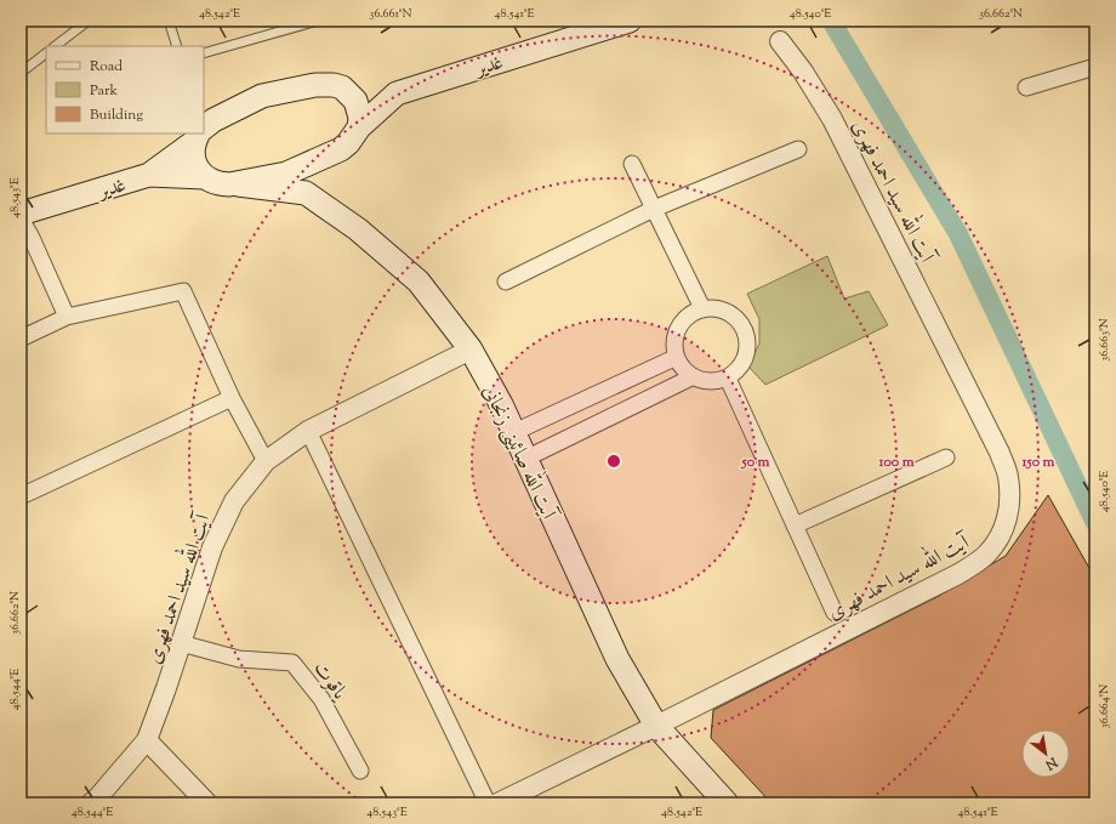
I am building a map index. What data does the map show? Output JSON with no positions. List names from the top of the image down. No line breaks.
{"streets":{"main road":["غدیر","آیت الله صائینی زنجانی"],"street":["آیت الله سید احمد فهری","یاقوت"]},"crossings":[["آیت الله سید احمد فهری","آیت الله صائینی زنجانی"],["آیت الله سید احمد فهری","یاقوت"]],"legend":["Road","Park","Building"],"north":"bottom right","coordinates":["48.542°E","36.661°N","48.541°E","48.540°E","36.662°N","48.543°E","36.663°N","48.544°E","36.664°N"],"rings":["50 m","100 m","150 m"]}
